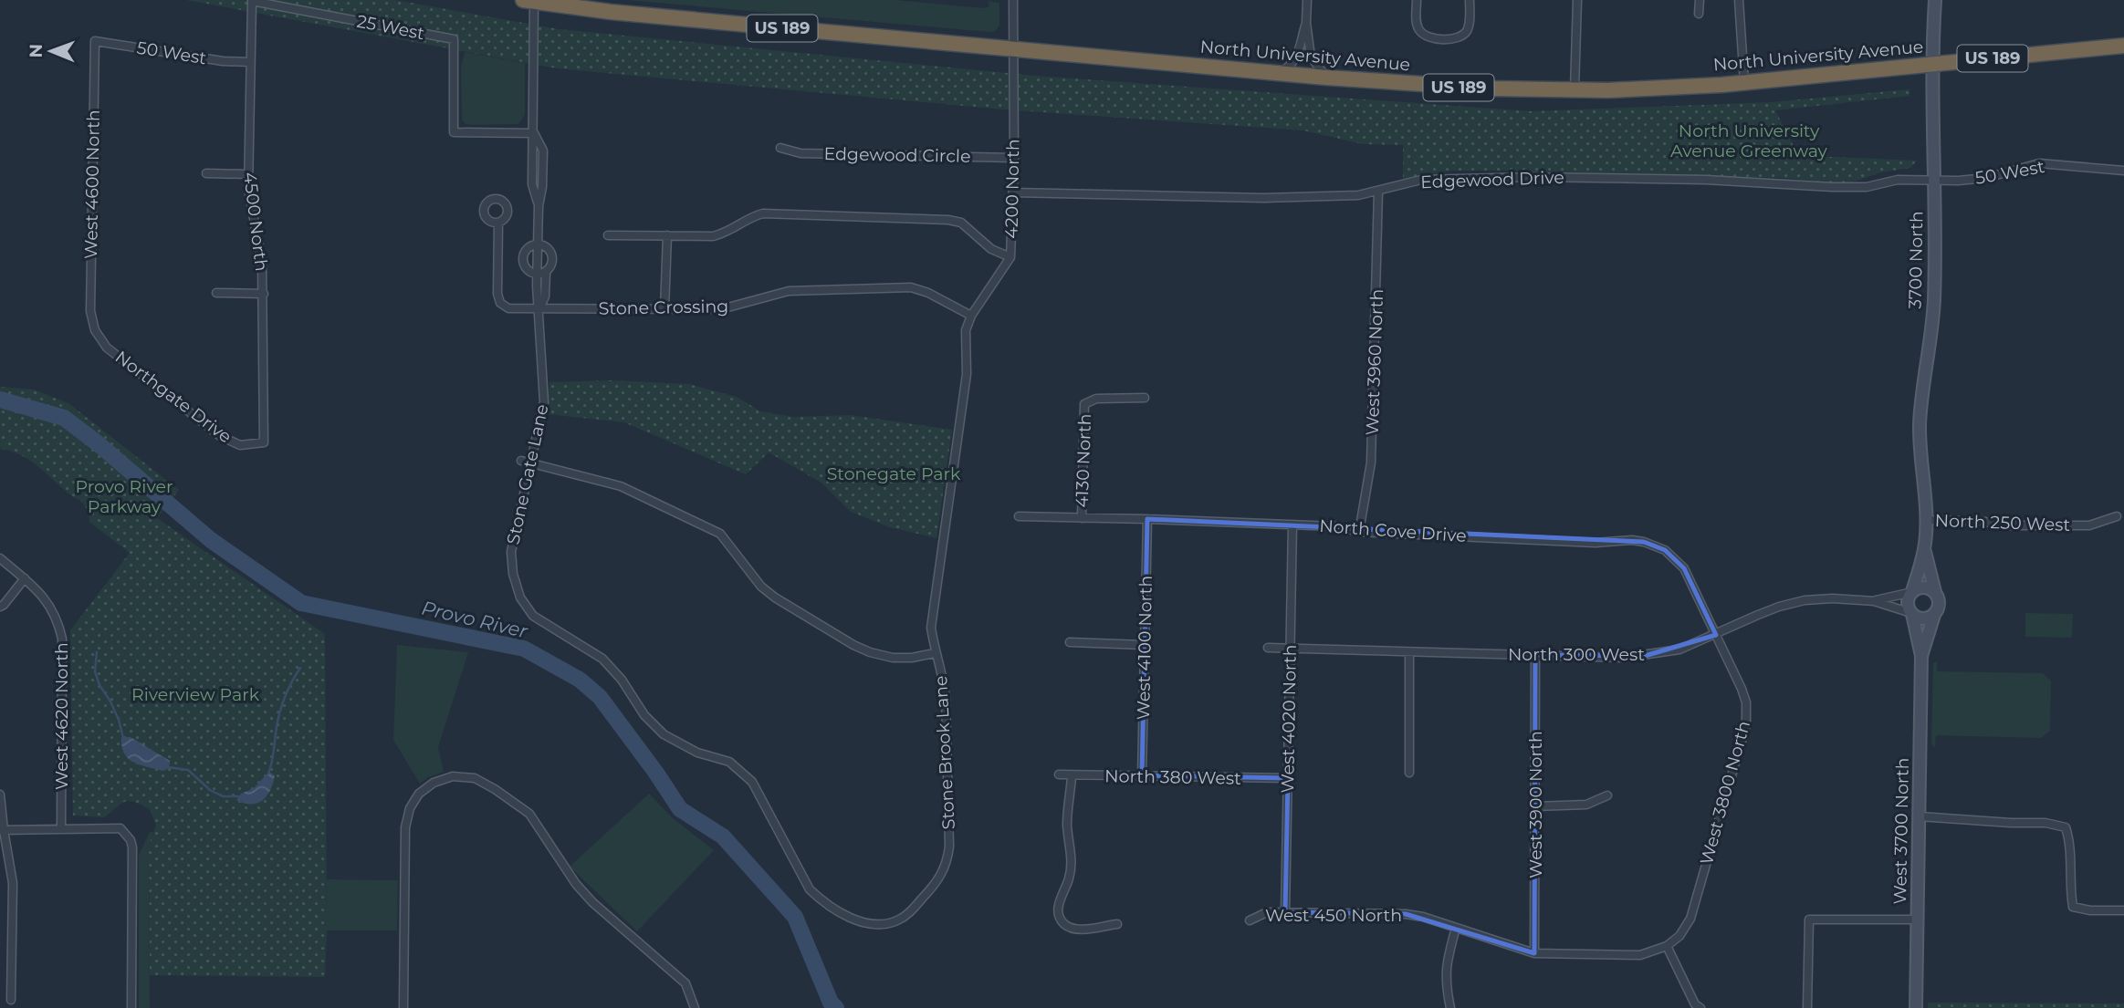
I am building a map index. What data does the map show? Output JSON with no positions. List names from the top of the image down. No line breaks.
{"streets":{"highway":["US 189","North University Avenue"],"main road":["3700 North","West 3700 North"],"street":["25 West","50 West","Edgewood Circle","Edgewood Drive","West 4600 North","4200 North","4500 North","Stone Crossing","West 3960 North","Northgate Drive","4130 North","Stone Gate Lane","North 250 West","North Cove Drive","West 4100 North","North 300 West","West 4620 North","West 4020 North","Stone Brook Lane","North 380 West","West 3800 North","West 3900 North","West 450 North"]},"crossings":[["25 West","4500 North"],["25 West","Stone Gate Lane"],["50 West","Edgewood Drive"],["50 West","West 4600 North"],["50 West","4500 North"],["50 West","3700 North"],["North University Avenue","4200 North"],["North University Avenue","3700 North"],["North University Avenue","Stone Gate Lane"],["Edgewood Circle","4200 North"],["Edgewood Drive","4200 North"],["Edgewood Drive","3700 North"],["Edgewood Drive","West 3960 North"],["West 4600 North","Northgate Drive"],["4200 North","Stone Crossing"],["4200 North","Stone Brook Lane"],["4500 North","Northgate Drive"],["3700 North","North 250 West"],["Stone Crossing","Stone Gate Lane"],["Stone Crossing","Stone Brook Lane"],["West 3960 North","North Cove Drive"],["4130 North","North Cove Drive"],["Stone Gate Lane","Stone Brook Lane"],["North Cove Drive","West 4100 North"],["North Cove Drive","North 300 West"],["North Cove Drive","West 4020 North"],["North Cove Drive","West 3800 North"],["West 4100 North","North 380 West"],["North 300 West","West 4020 North"],["North 300 West","West 3800 North"],["North 300 West","West 3900 North"],["North 300 West","West 3700 North"],["West 4020 North","North 380 West"],["West 4020 North","West 450 North"],["West 3800 North","West 450 North"],["West 3900 North","West 450 North"]],"water":["Provo River"],"parks":["North University Avenue Greenway","Stonegate Park","Provo River Parkway","Riverview Park"],"north":"left"}
